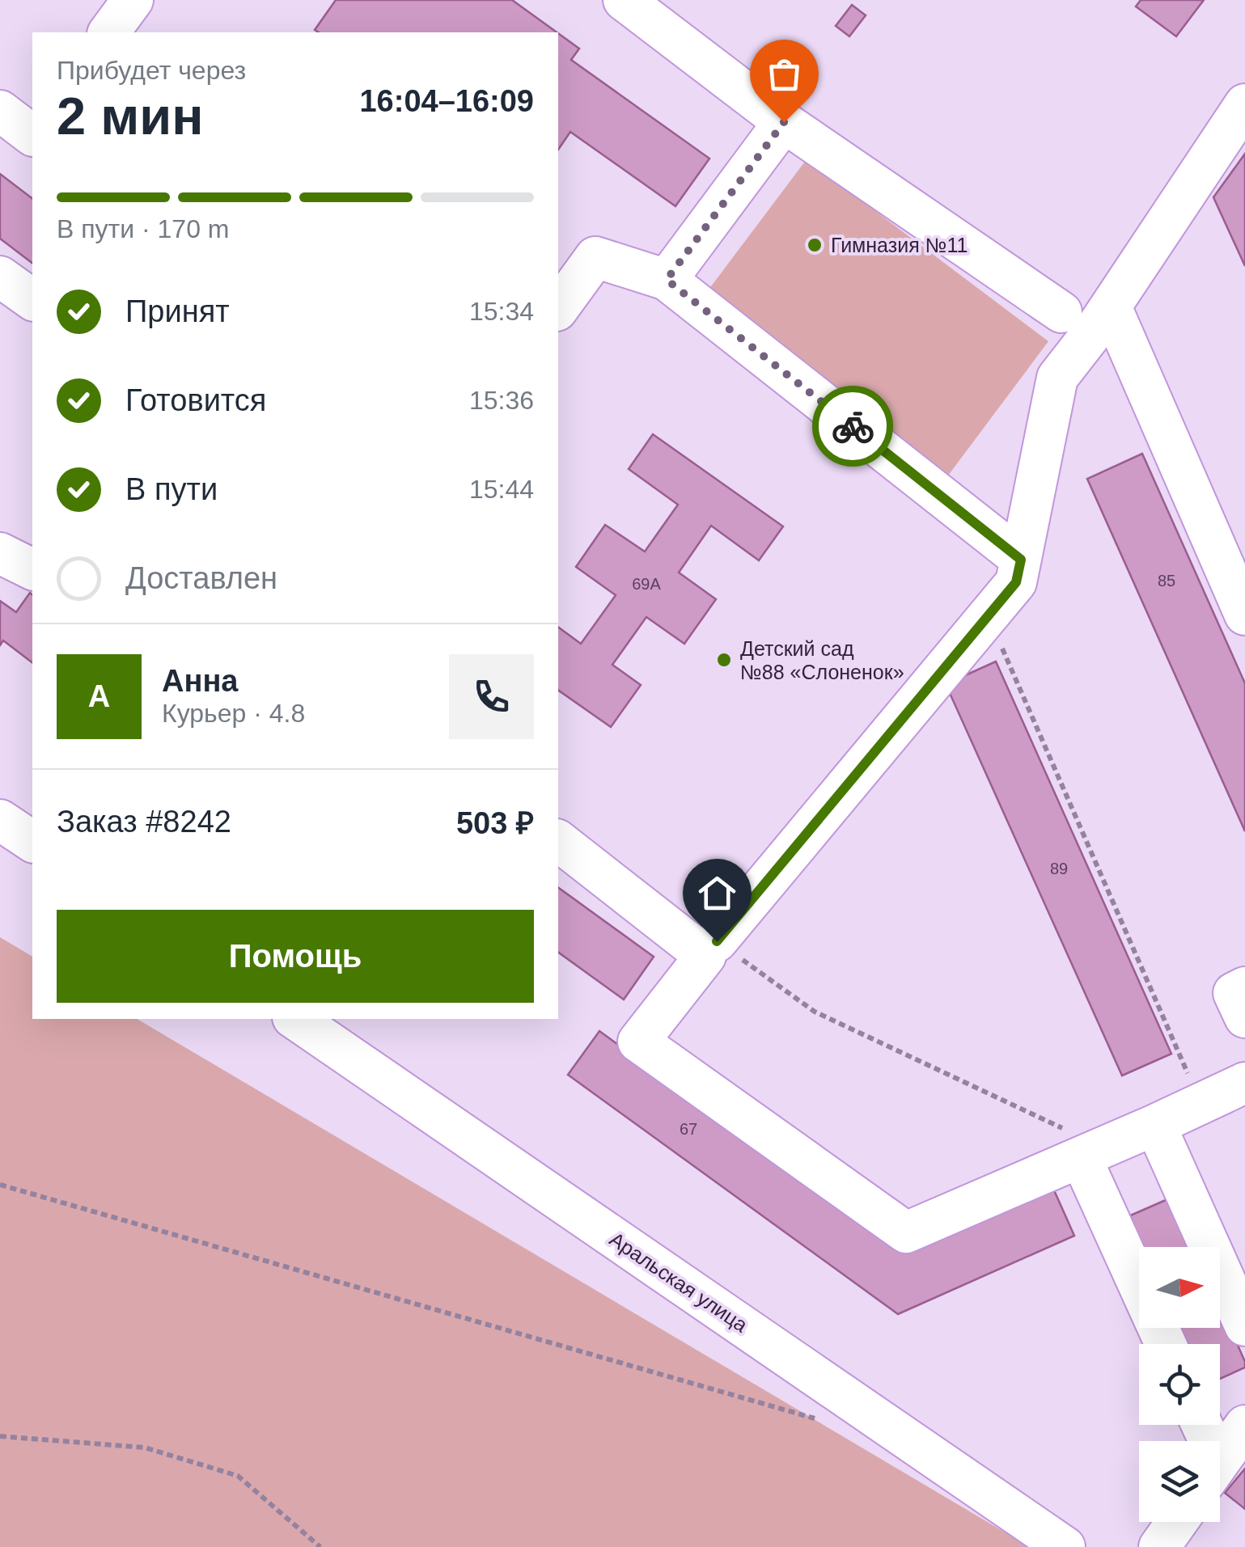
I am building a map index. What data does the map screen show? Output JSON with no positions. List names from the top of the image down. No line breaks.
{"streets":{"street":["Аральская улица"]},"places":["Гимназия №11","Детский сад №88 «Слоненок»"],"house_numbers":["85","69А","89","67"],"north":"right","page":{"heading":["2 мин","Прибудет через","16:04–16:09"],"panel":["Анна","Курьер · 4.8","Заказ #8242","503 ₽"],"bar":"В пути · 170 m","list":[["Принят","15:34"],["Готовится","15:36"],["В пути","15:44"],"Доставлен"],"round":"А","buttons":"Помощь"}}
